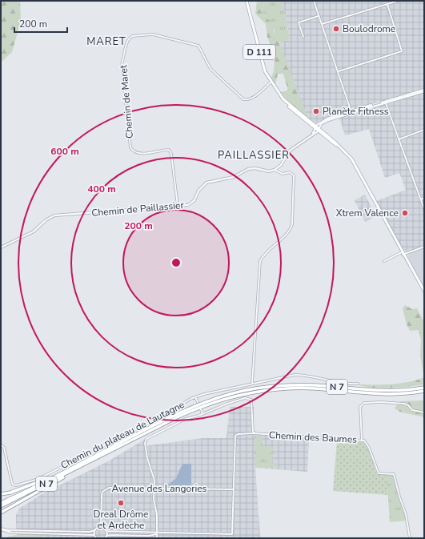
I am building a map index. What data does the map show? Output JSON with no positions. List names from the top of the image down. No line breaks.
{"streets":{"highway":["N 7"],"main road":["D 111"],"street":["Chemin de Maret","Chemin de Paillassier","Chemin du plateau de Lautagne","Chemin des Baumes","Avenue des Langories"]},"crossings":[["D 111","Chemin de Maret"],["Chemin de Maret","Chemin de Paillassier"],["Chemin du plateau de Lautagne","Chemin des Baumes"],["Chemin du plateau de Lautagne","Avenue des Langories"]],"districts":["MARET","PAILLASSIER"],"places":["Boulodrome","Planète Fitness","Xtrem Valence","Dreal Drôme et Ardèche"],"scale_bar":"200 m","rings":["600 m","400 m","200 m"]}
